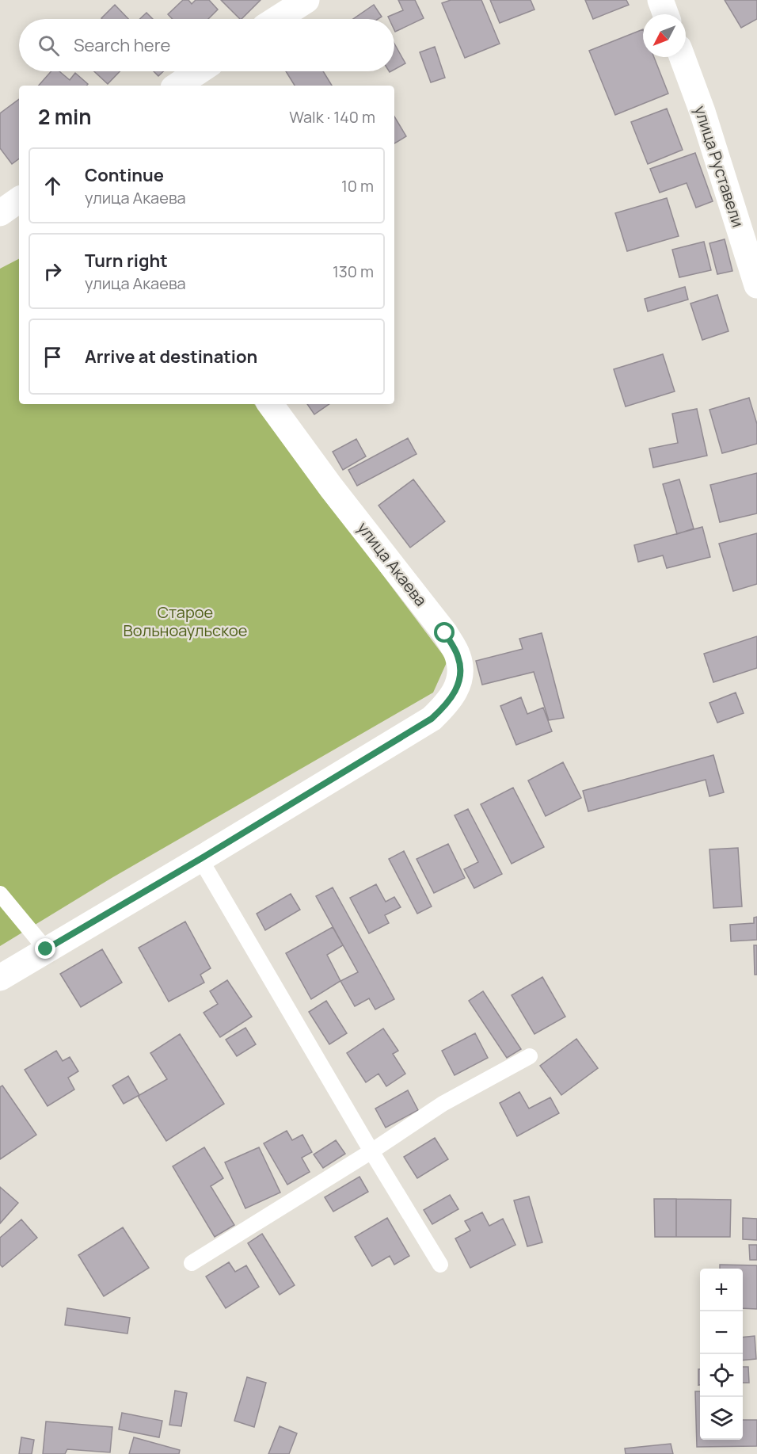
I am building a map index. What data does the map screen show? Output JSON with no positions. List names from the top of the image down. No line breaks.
{"streets":{"street":["улица Руставели","улица Акаева"]},"parks":["Старое Вольноаульское"],"north":"bottom left","page":{"search":"Search here","heading":["2 min","Walk · 140 m"],"list":[["Continue","улица Акаева","10 m"],["Turn right","улица Акаева","130 m"],"Arrive at destination"],"map_buttons":["+","−"]}}
